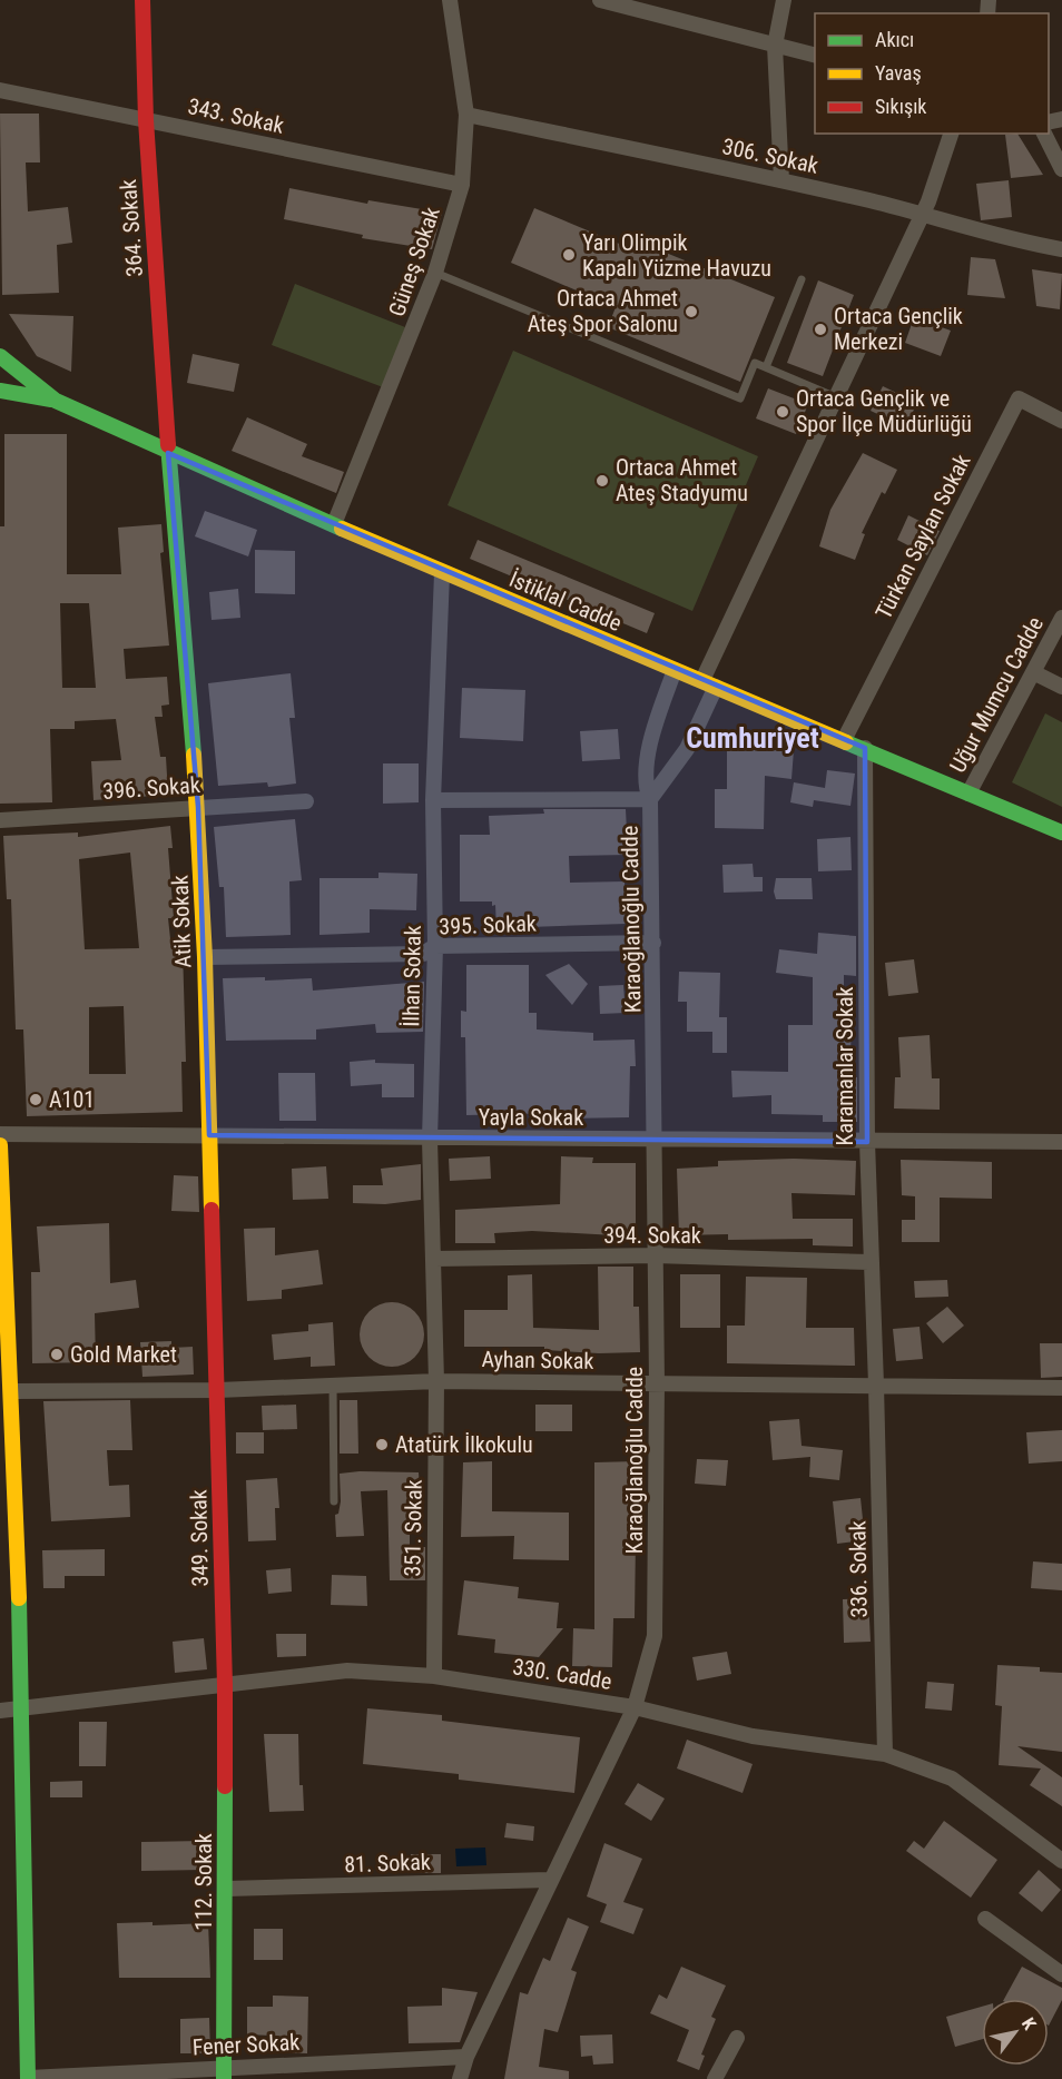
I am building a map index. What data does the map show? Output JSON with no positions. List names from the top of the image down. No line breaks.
{"streets":{"street":["343. Sokak","306. Sokak","364. Sokak","Güneş Sokak","Türkan Saylan Sokak","İstiklal Cadde","Uğur Mumcu Cadde","396. Sokak","Karaoğlanoğlu Cadde","Atik Sokak","395. Sokak","İlhan Sokak","Karamanlar Sokak","Yayla Sokak","394. Sokak","Ayhan Sokak","351. Sokak","349. Sokak","336. Sokak","330. Cadde","81. Sokak","112. Sokak","Fener Sokak"]},"crossings":[["343. Sokak","364. Sokak"],["343. Sokak","Güneş Sokak"],["306. Sokak","Güneş Sokak"],["306. Sokak","Karaoğlanoğlu Cadde"],["364. Sokak","İstiklal Cadde"],["364. Sokak","Atik Sokak"],["Güneş Sokak","İstiklal Cadde"],["Türkan Saylan Sokak","İstiklal Cadde"],["İstiklal Cadde","Uğur Mumcu Cadde"],["İstiklal Cadde","Karaoğlanoğlu Cadde"],["İstiklal Cadde","Atik Sokak"],["İstiklal Cadde","İlhan Sokak"],["İstiklal Cadde","Karamanlar Sokak"],["396. Sokak","Atik Sokak"],["Karaoğlanoğlu Cadde","395. Sokak"],["Karaoğlanoğlu Cadde","Yayla Sokak"],["Karaoğlanoğlu Cadde","394. Sokak"],["Karaoğlanoğlu Cadde","Ayhan Sokak"],["Karaoğlanoğlu Cadde","330. Cadde"],["Karaoğlanoğlu Cadde","81. Sokak"],["Karaoğlanoğlu Cadde","Fener Sokak"],["Atik Sokak","395. Sokak"],["Atik Sokak","Yayla Sokak"],["Atik Sokak","Ayhan Sokak"],["Atik Sokak","349. Sokak"],["395. Sokak","İlhan Sokak"],["İlhan Sokak","Yayla Sokak"],["İlhan Sokak","394. Sokak"],["İlhan Sokak","Ayhan Sokak"],["İlhan Sokak","351. Sokak"],["Karamanlar Sokak","Yayla Sokak"],["Karamanlar Sokak","394. Sokak"],["Karamanlar Sokak","Ayhan Sokak"],["Karamanlar Sokak","336. Sokak"],["Ayhan Sokak","351. Sokak"],["Ayhan Sokak","349. Sokak"],["Ayhan Sokak","336. Sokak"],["351. Sokak","330. Cadde"],["349. Sokak","330. Cadde"],["349. Sokak","112. Sokak"],["336. Sokak","330. Cadde"],["330. Cadde","112. Sokak"],["81. Sokak","112. Sokak"],["112. Sokak","Fener Sokak"]],"districts":["Cumhuriyet"],"places":["Yarı Olimpik Kapalı Yüzme Havuzu","Ortaca Ahmet Ateş Spor Salonu","Ortaca Gençlik Merkezi","Ortaca Gençlik ve Spor İlçe Müdürlüğü","Ortaca Ahmet Ateş Stadyumu","A101","Gold Market","Atatürk İlkokulu"],"legend":["Akıcı","Yavaş","Sıkışık"],"north":"top right"}
